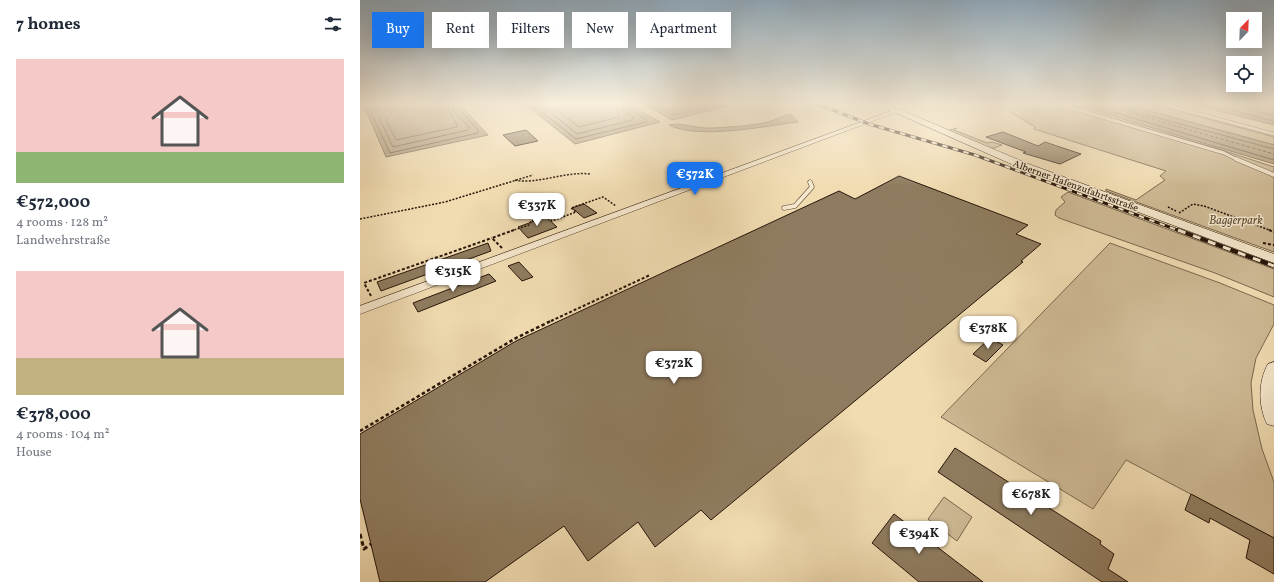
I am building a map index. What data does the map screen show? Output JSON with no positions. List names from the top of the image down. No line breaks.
{"streets":{"street":["Alberner Hafenzufahrtsstraße"]},"parks":["Baggerpark"],"north":"top right","page":{"heading":"7 homes","chip":["Buy","Rent","Filters","New","Apartment"],"list":[{"name":"€572,000","note":"4 rooms · 128 m² · Landwehrstraße"},{"name":"€378,000","note":"4 rooms · 104 m² · House"}],"price":["€572K","€337K","€315K","€378K","€372K","€678K","€394K"]}}
